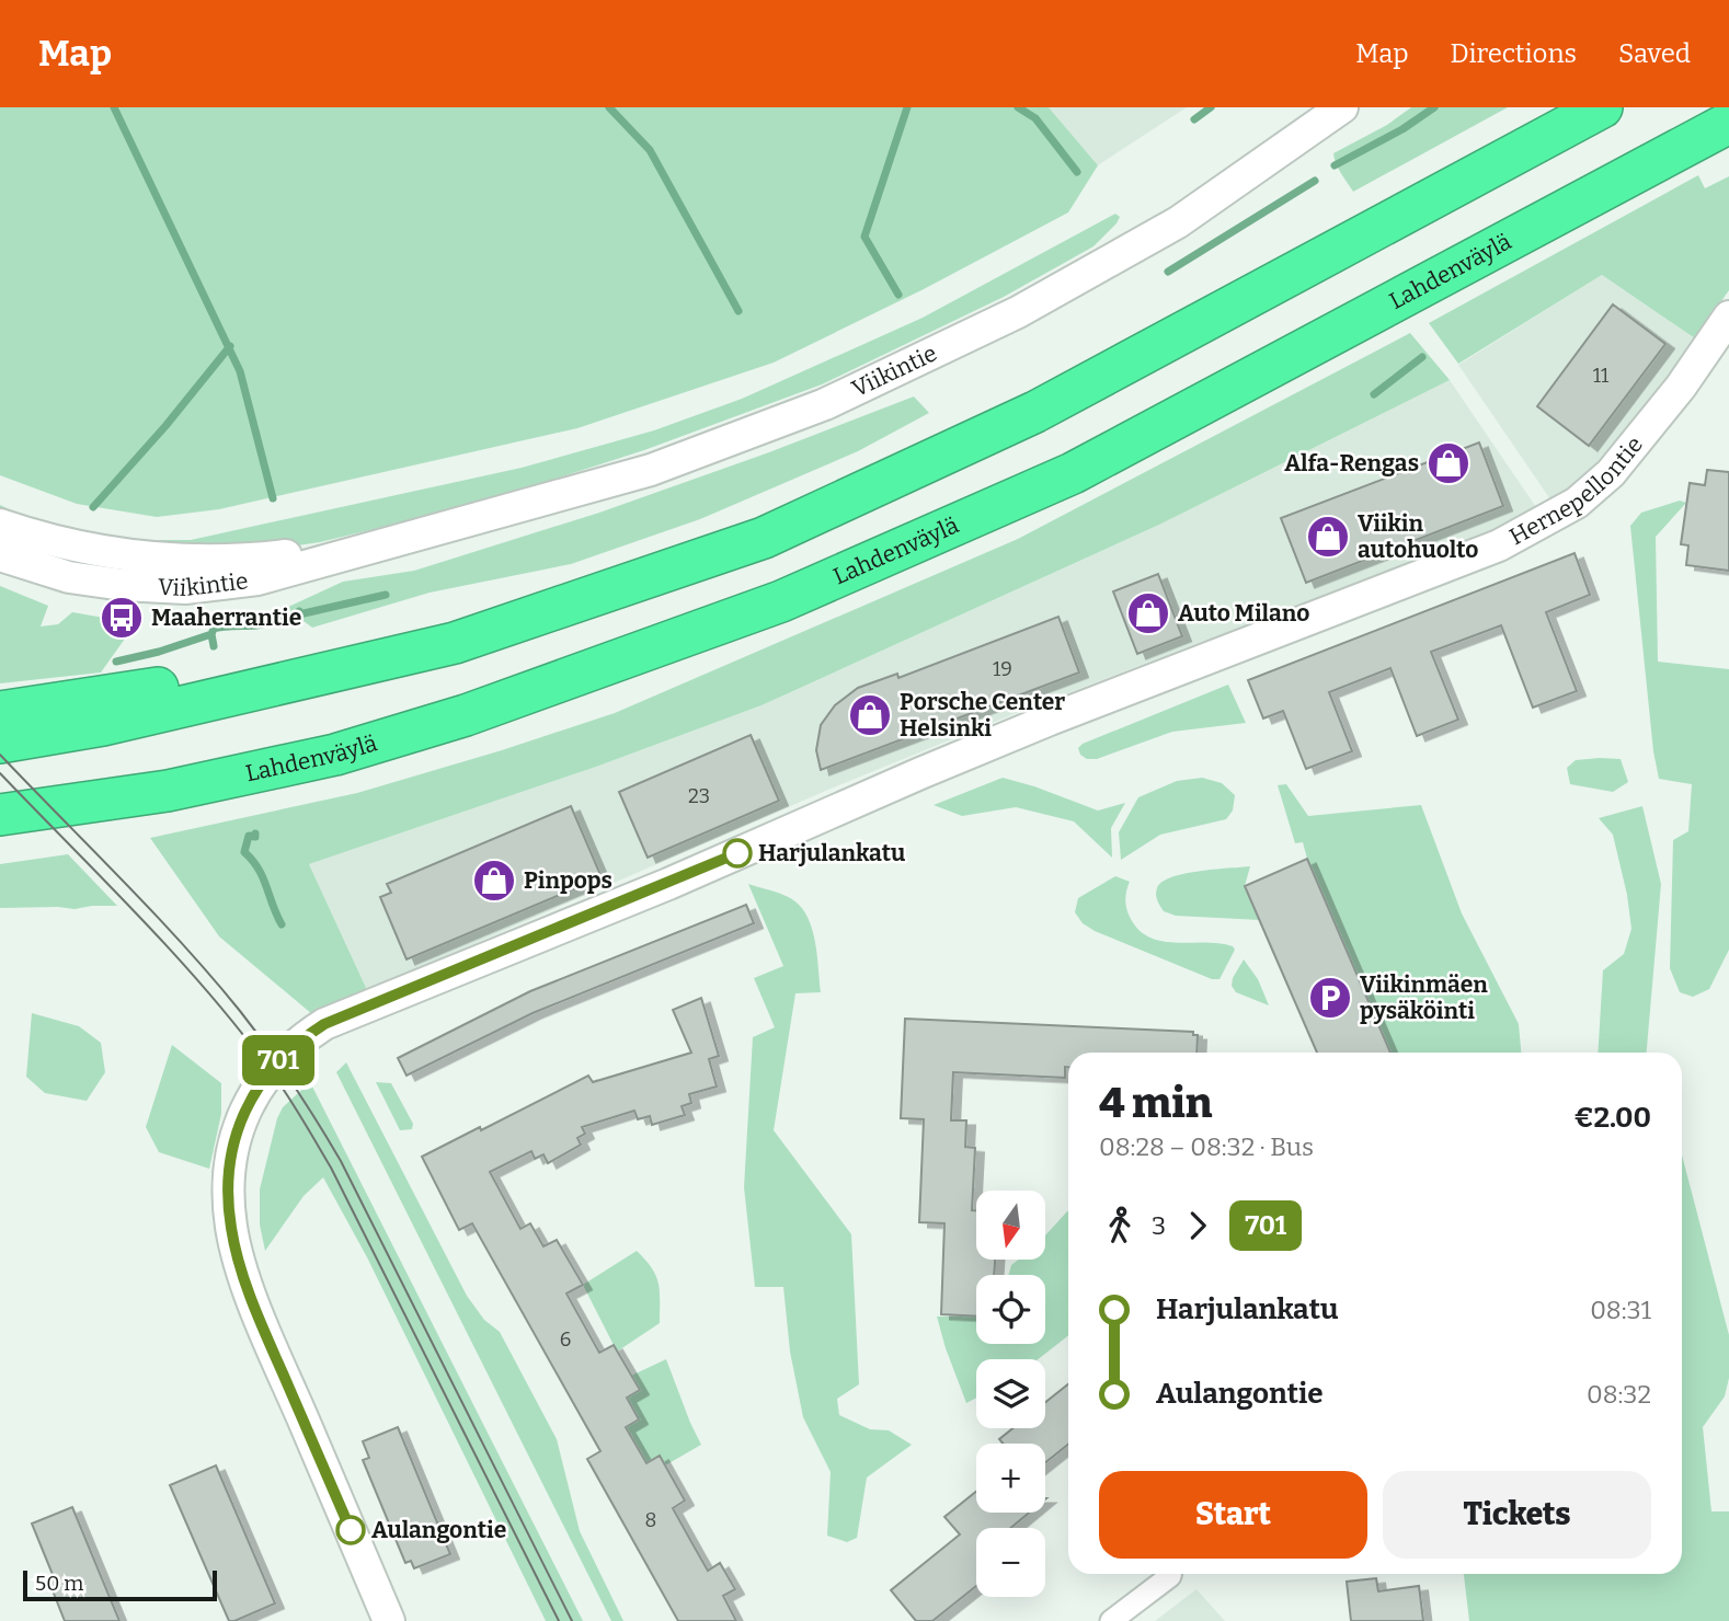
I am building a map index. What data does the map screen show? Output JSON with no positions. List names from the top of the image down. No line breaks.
{"streets":{"highway":["Lahdenväylä"],"street":["Viikintie","Hernepellontie"]},"places":{"shop":["Alfa-Rengas","Viikin autohuolto","Auto Milano","Porsche Center Helsinki","Pinpops"],"bus stop":["Maaherrantie"],"other":["Harjulankatu","Aulangontie"],"parking":["Viikinmäen pysäköinti"]},"lines":["bus line 701"],"house_numbers":["11","19","23","6","8"],"scale_bar":"50 m","north":"bottom","page":{"header":"Map","nav":["Map","Directions","Saved"],"on_map":"701","heading":["4 min","08:28 – 08:32 · Bus","€2.00"],"legs":["3","701"],"map_buttons":["+","−"],"list":[{"name":"Harjulankatu","value":"08:31"},{"name":"Aulangontie","value":"08:32"}],"buttons":["Start","Tickets"],"scale":"50 m"}}
